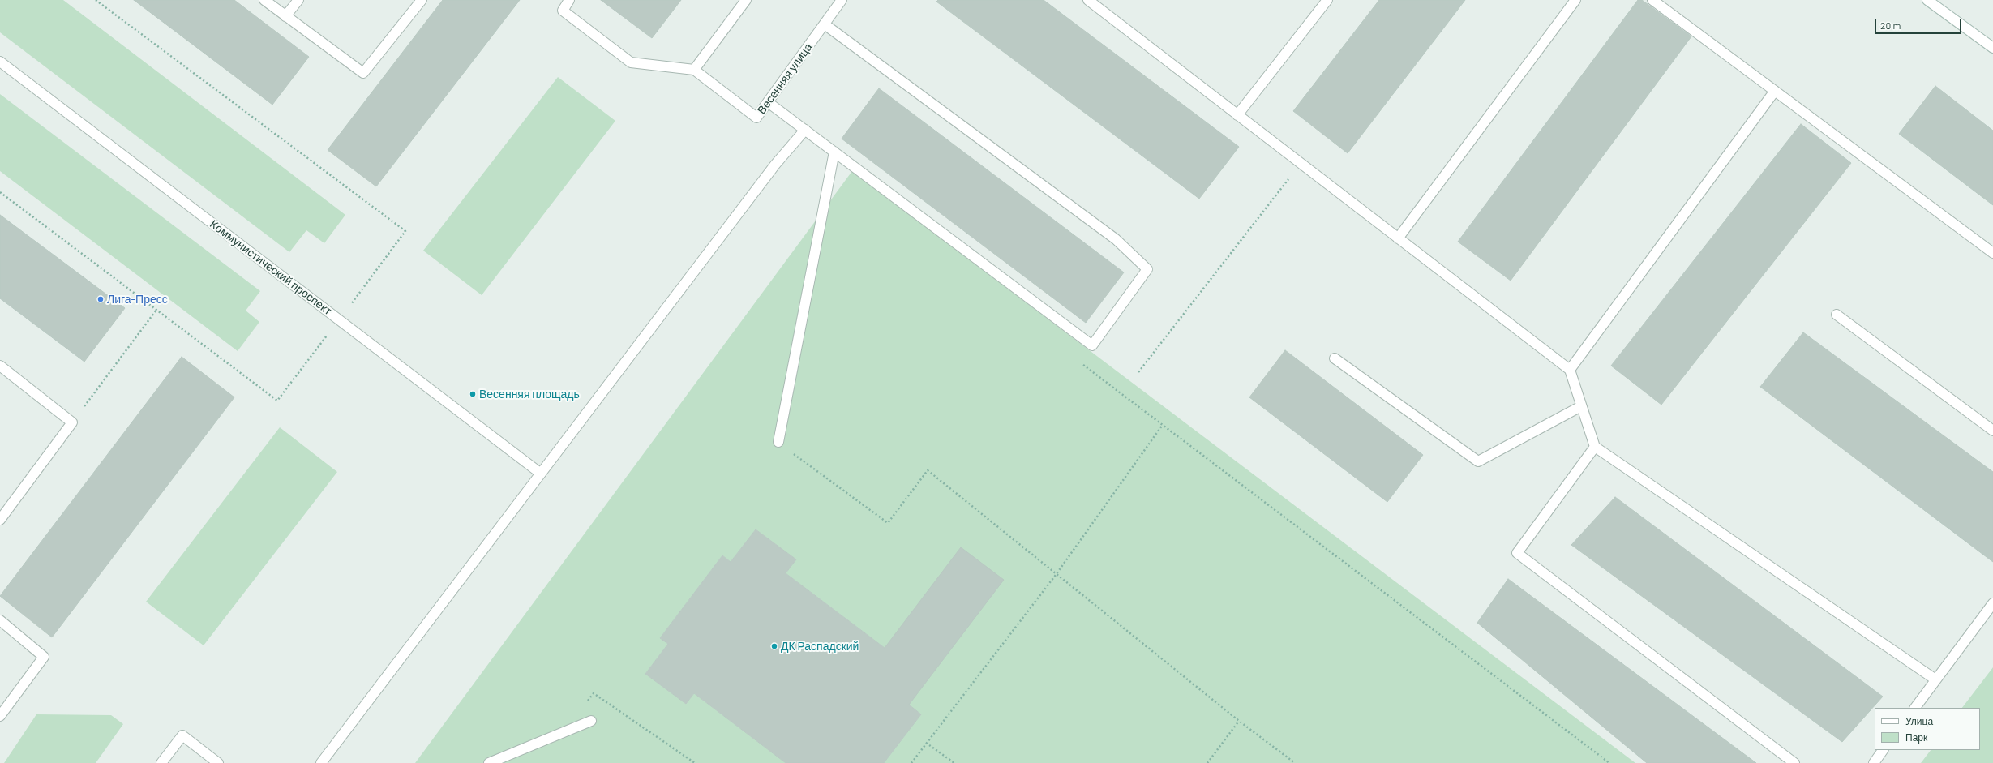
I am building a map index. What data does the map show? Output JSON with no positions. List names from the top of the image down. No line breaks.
{"streets":{"street":["Весенняя улица","Коммунистический проспект"]},"places":["Лига-Пресс","Весенняя площадь","ДК Распадский"],"legend":["Улица","Парк"],"scale_bar":"20 m"}
